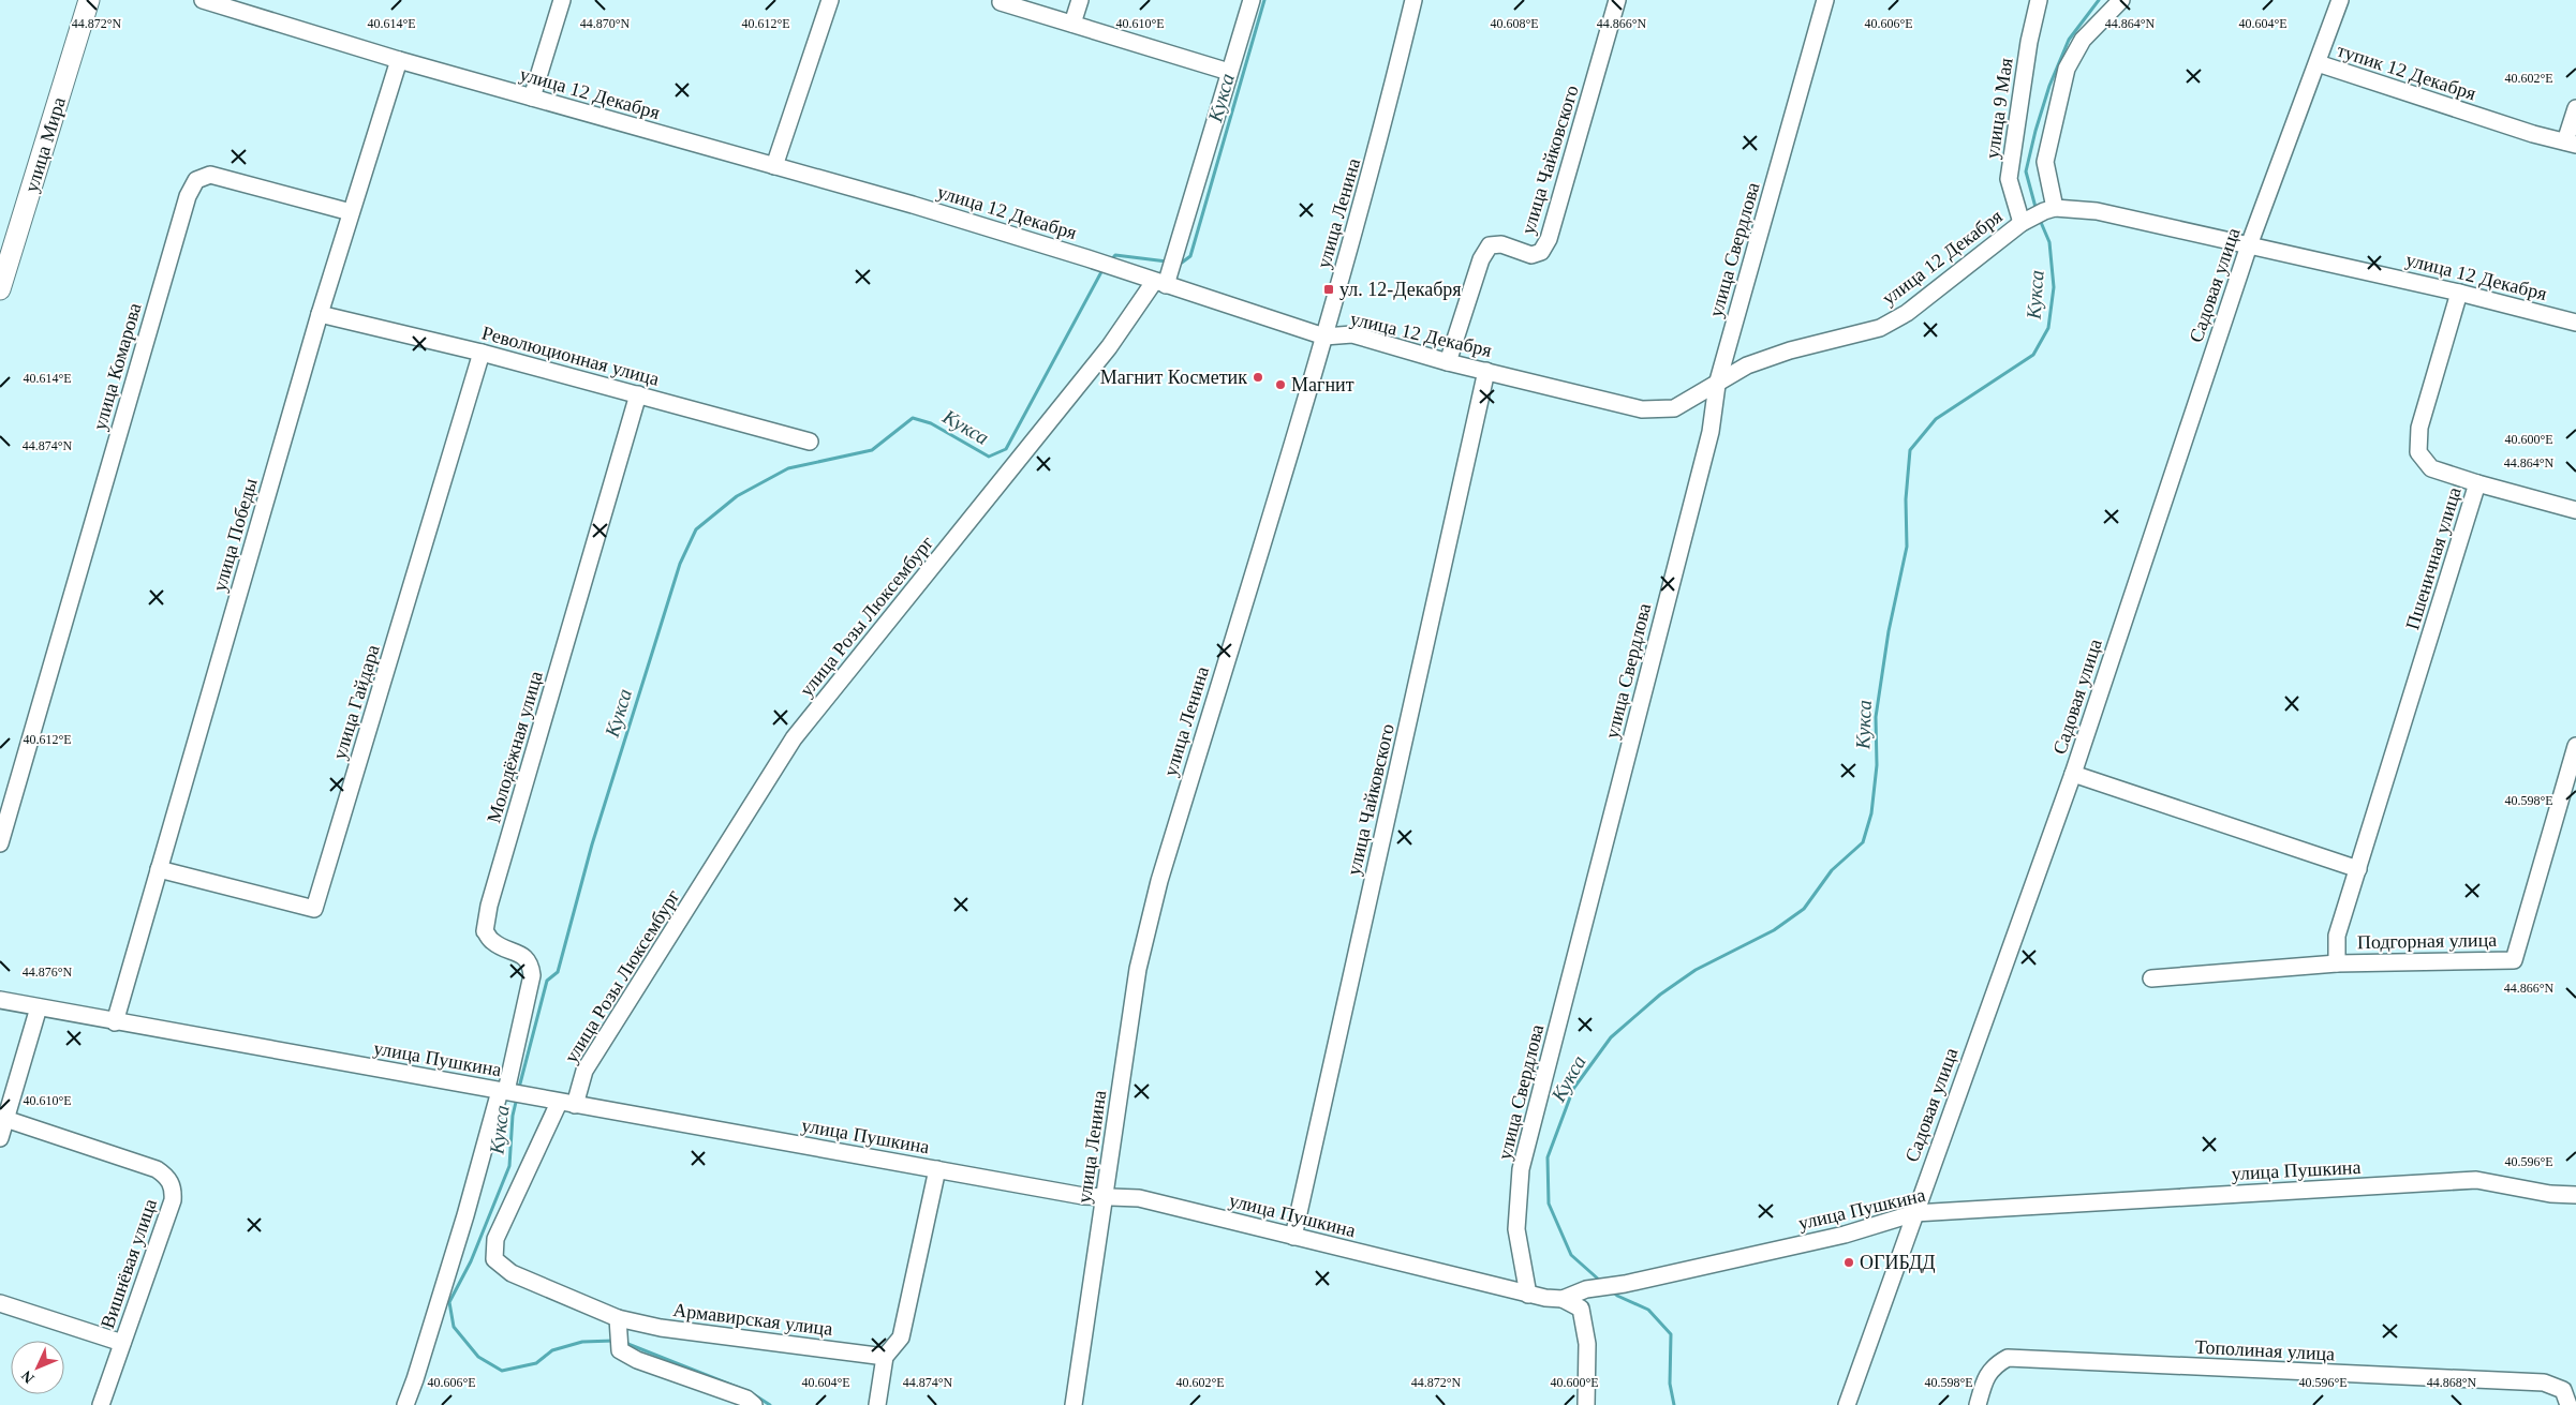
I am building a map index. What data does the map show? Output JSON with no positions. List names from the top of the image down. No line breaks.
{"streets":{"main road":["улица Мира"],"street":["тупик 12 Декабря","улица 12 Декабря","улица 9 Мая","улица Чайковского","улица Ленина","улица Свердлова","Садовая улица","Революционная улица","улица Комарова","улица Победы","Пшеничная улица","улица Розы Люксембург","улица Гайдара","Молодёжная улица","Подгорная улица","улица Пушкина","Вишнёвая улица","Армавирская улица","Тополиная улица"]},"crossings":[["тупик 12 Декабря","Садовая улица"],["улица 12 Декабря","улица 9 Мая"],["улица 12 Декабря","улица Чайковского"],["улица 12 Декабря","улица Ленина"],["улица 12 Декабря","улица Свердлова"],["улица 12 Декабря","Садовая улица"],["улица 12 Декабря","улица Победы"],["улица 12 Декабря","Пшеничная улица"],["улица 12 Декабря","улица Розы Люксембург"],["улица Чайковского","улица Пушкина"],["улица Ленина","улица Пушкина"],["улица Свердлова","улица Пушкина"],["Садовая улица","улица Пушкина"],["Революционная улица","улица Победы"],["Революционная улица","улица Гайдара"],["Революционная улица","Молодёжная улица"],["улица Комарова","улица Победы"],["улица Победы","улица Гайдара"],["улица Победы","улица Пушкина"],["Пшеничная улица","Подгорная улица"],["улица Розы Люксембург","улица Пушкина"],["улица Розы Люксембург","Армавирская улица"],["Молодёжная улица","улица Пушкина"],["улица Пушкина","Армавирская улица"]],"water":["Кукса"],"places":{"transit":["ул. 12-Декабря"],"other":["Магнит Косметик","Магнит","ОГИБДД"]},"north":"bottom left","coordinates":["40.614°E","40.612°E","40.610°E","40.608°E","40.606°E","40.604°E","44.872°N","44.870°N","44.866°N","44.864°N","40.602°E","40.600°E","44.874°N","40.598°E","44.876°N","40.596°E","44.868°N"]}
